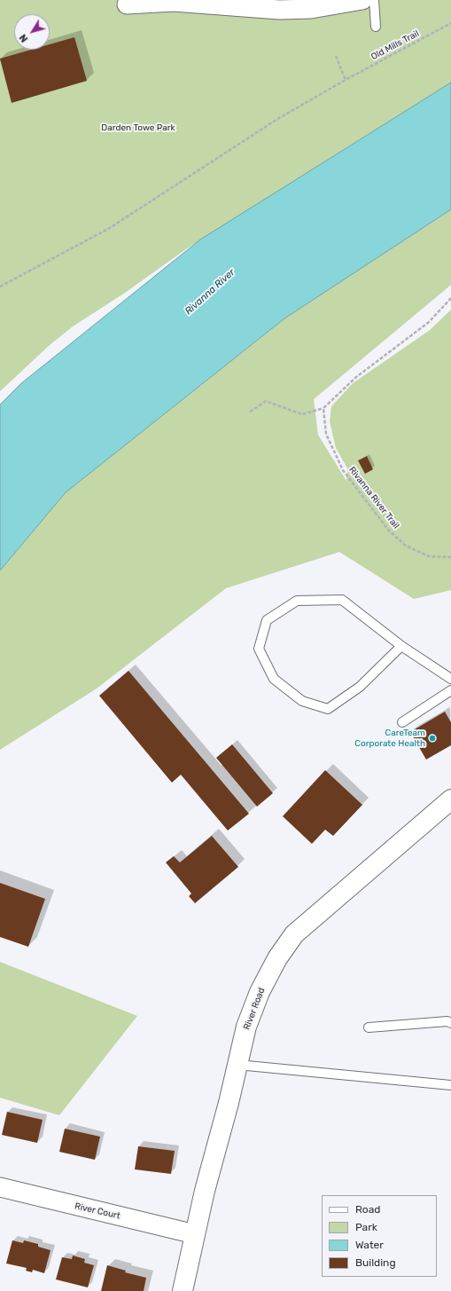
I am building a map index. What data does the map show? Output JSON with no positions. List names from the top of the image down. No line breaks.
{"streets":{"street":["River Road","River Court"],"path":["Old Mills Trail","Rivanna River Trail"]},"crossings":[["River Road","River Court"]],"water":["Rivanna River"],"parks":["Darden Towe Park"],"places":["CareTeam Corporate Health"],"legend":["Road","Park","Water","Building"],"north":"bottom left"}
